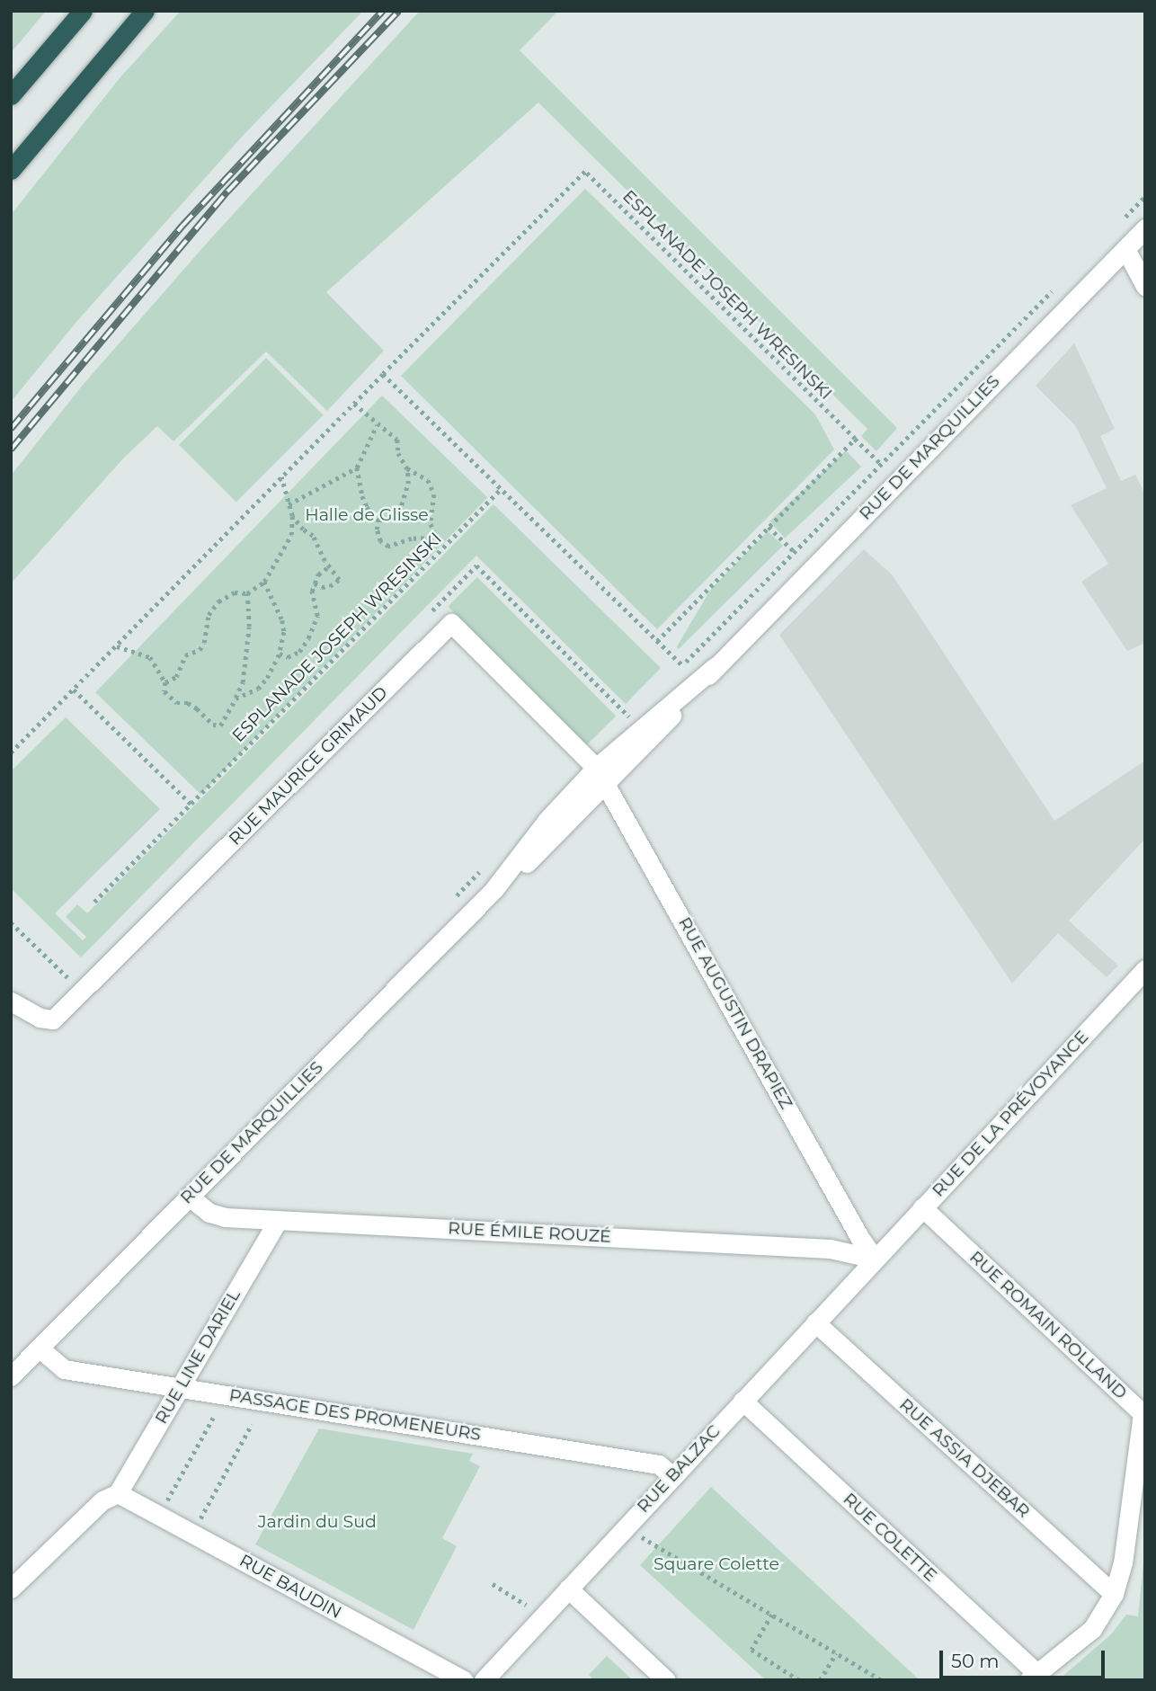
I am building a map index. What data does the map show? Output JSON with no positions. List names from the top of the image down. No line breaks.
{"streets":{"street":["RUE DE MARQUILLIES","RUE MAURICE GRIMAUD","RUE AUGUSTIN DRAPIEZ","RUE DE LA PRÉVOYANCE","RUE ÉMILE ROUZÉ","RUE ROMAIN ROLLAND","RUE LINE DARIEL","PASSAGE DES PROMENEURS","RUE ASSIA DJEBAR","RUE BALZAC","RUE COLETTE","RUE BAUDIN"],"path":["ESPLANADE JOSEPH WRESINSKI"]},"crossings":[["RUE DE MARQUILLIES","RUE MAURICE GRIMAUD"],["RUE DE MARQUILLIES","RUE AUGUSTIN DRAPIEZ"],["RUE DE MARQUILLIES","RUE ÉMILE ROUZÉ"],["RUE DE MARQUILLIES","PASSAGE DES PROMENEURS"],["RUE MAURICE GRIMAUD","RUE AUGUSTIN DRAPIEZ"],["RUE AUGUSTIN DRAPIEZ","RUE DE LA PRÉVOYANCE"],["RUE AUGUSTIN DRAPIEZ","RUE ÉMILE ROUZÉ"],["RUE AUGUSTIN DRAPIEZ","RUE BALZAC"],["RUE DE LA PRÉVOYANCE","RUE ÉMILE ROUZÉ"],["RUE DE LA PRÉVOYANCE","RUE ROMAIN ROLLAND"],["RUE DE LA PRÉVOYANCE","RUE BALZAC"],["RUE ÉMILE ROUZÉ","RUE LINE DARIEL"],["RUE ÉMILE ROUZÉ","RUE BALZAC"],["RUE ROMAIN ROLLAND","RUE ASSIA DJEBAR"],["RUE ROMAIN ROLLAND","RUE COLETTE"],["RUE LINE DARIEL","PASSAGE DES PROMENEURS"],["RUE LINE DARIEL","RUE BAUDIN"],["PASSAGE DES PROMENEURS","RUE BALZAC"],["RUE ASSIA DJEBAR","RUE BALZAC"],["RUE BALZAC","RUE COLETTE"]],"parks":["Halle de Glisse","Jardin du Sud","Square Colette"],"scale_bar":"50 m"}
